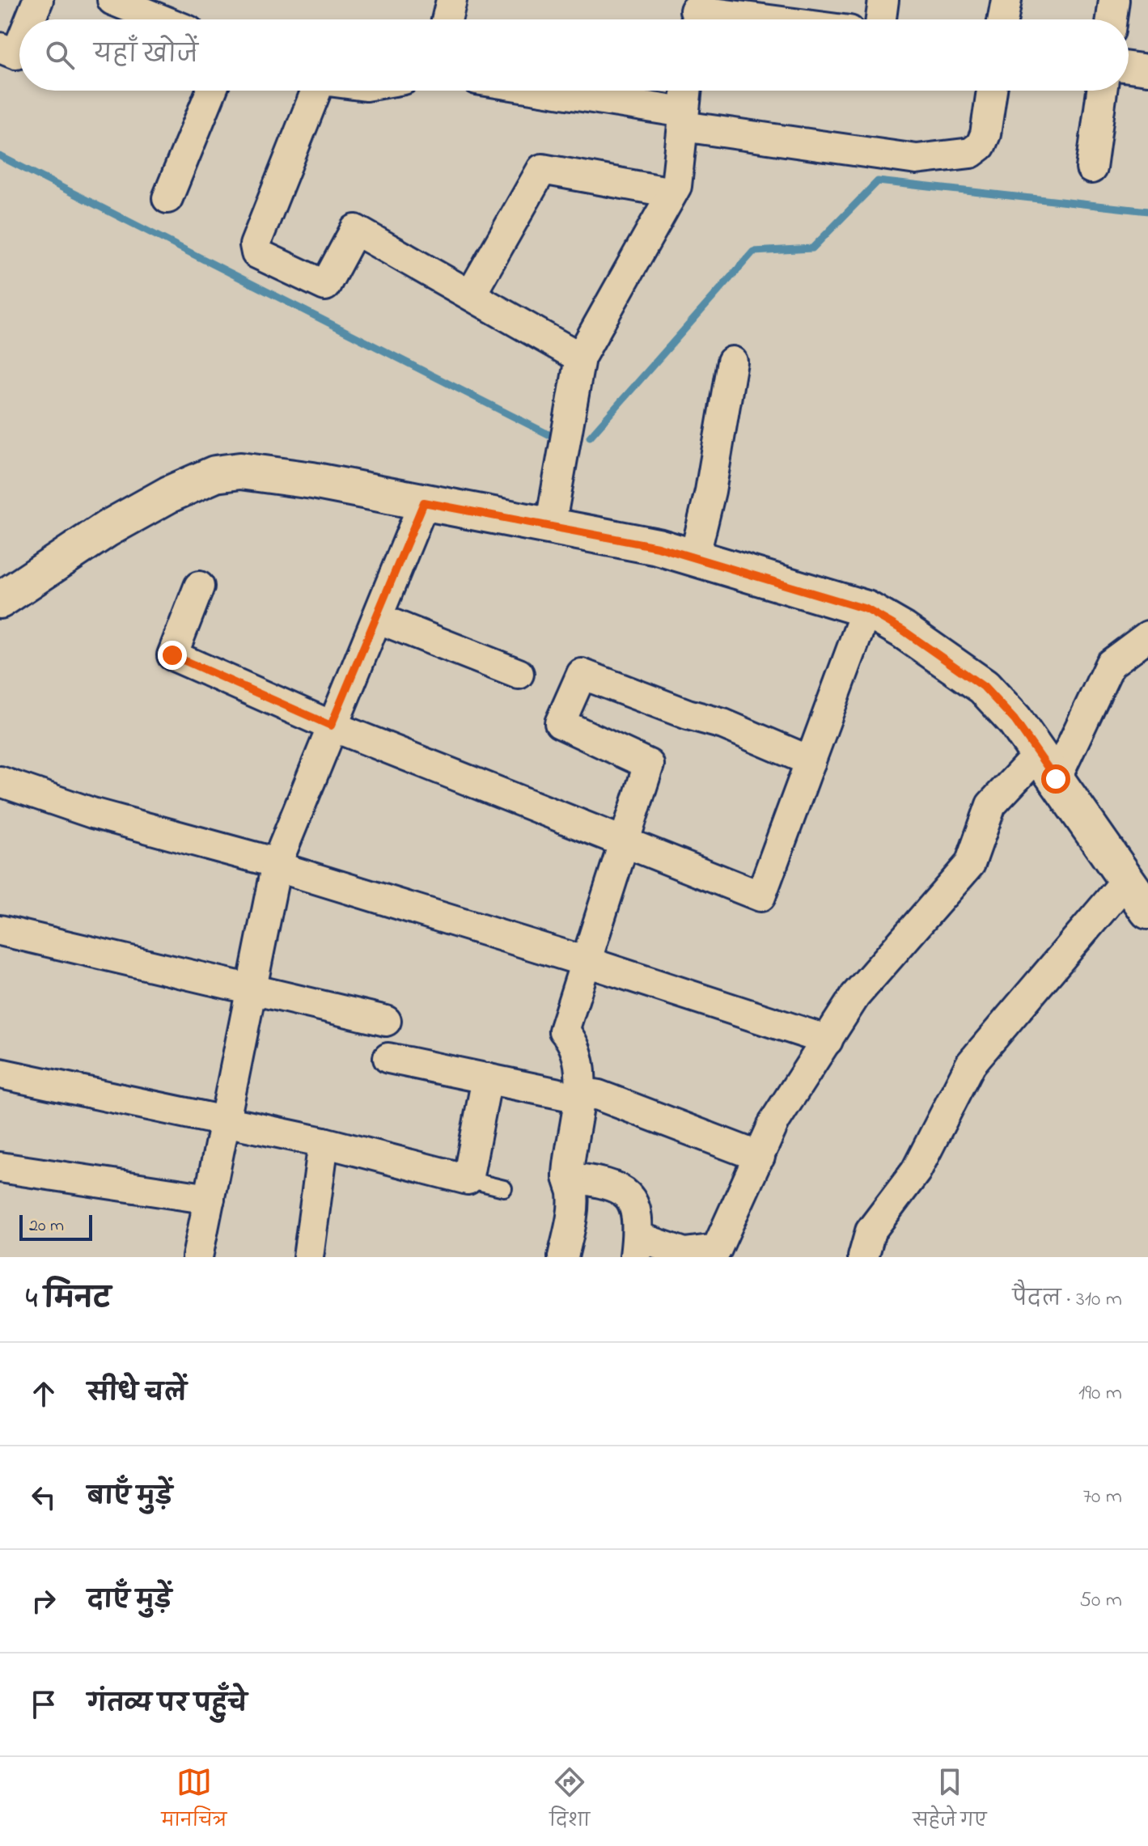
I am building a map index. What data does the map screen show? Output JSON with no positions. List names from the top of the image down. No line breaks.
{"scale_bar":"20 m","page":{"search":"यहाँ खोजें","scale":"20 m","heading":["4 मिनट","पैदल · 310 m"],"list":[["सीधे चलें","190 m"],["बाएँ मुड़ें","70 m"],["दाएँ मुड़ें","50 m"],"गंतव्य पर पहुँचे"],"nav":["मानचित्र","दिशा","सहेजे गए"]}}
